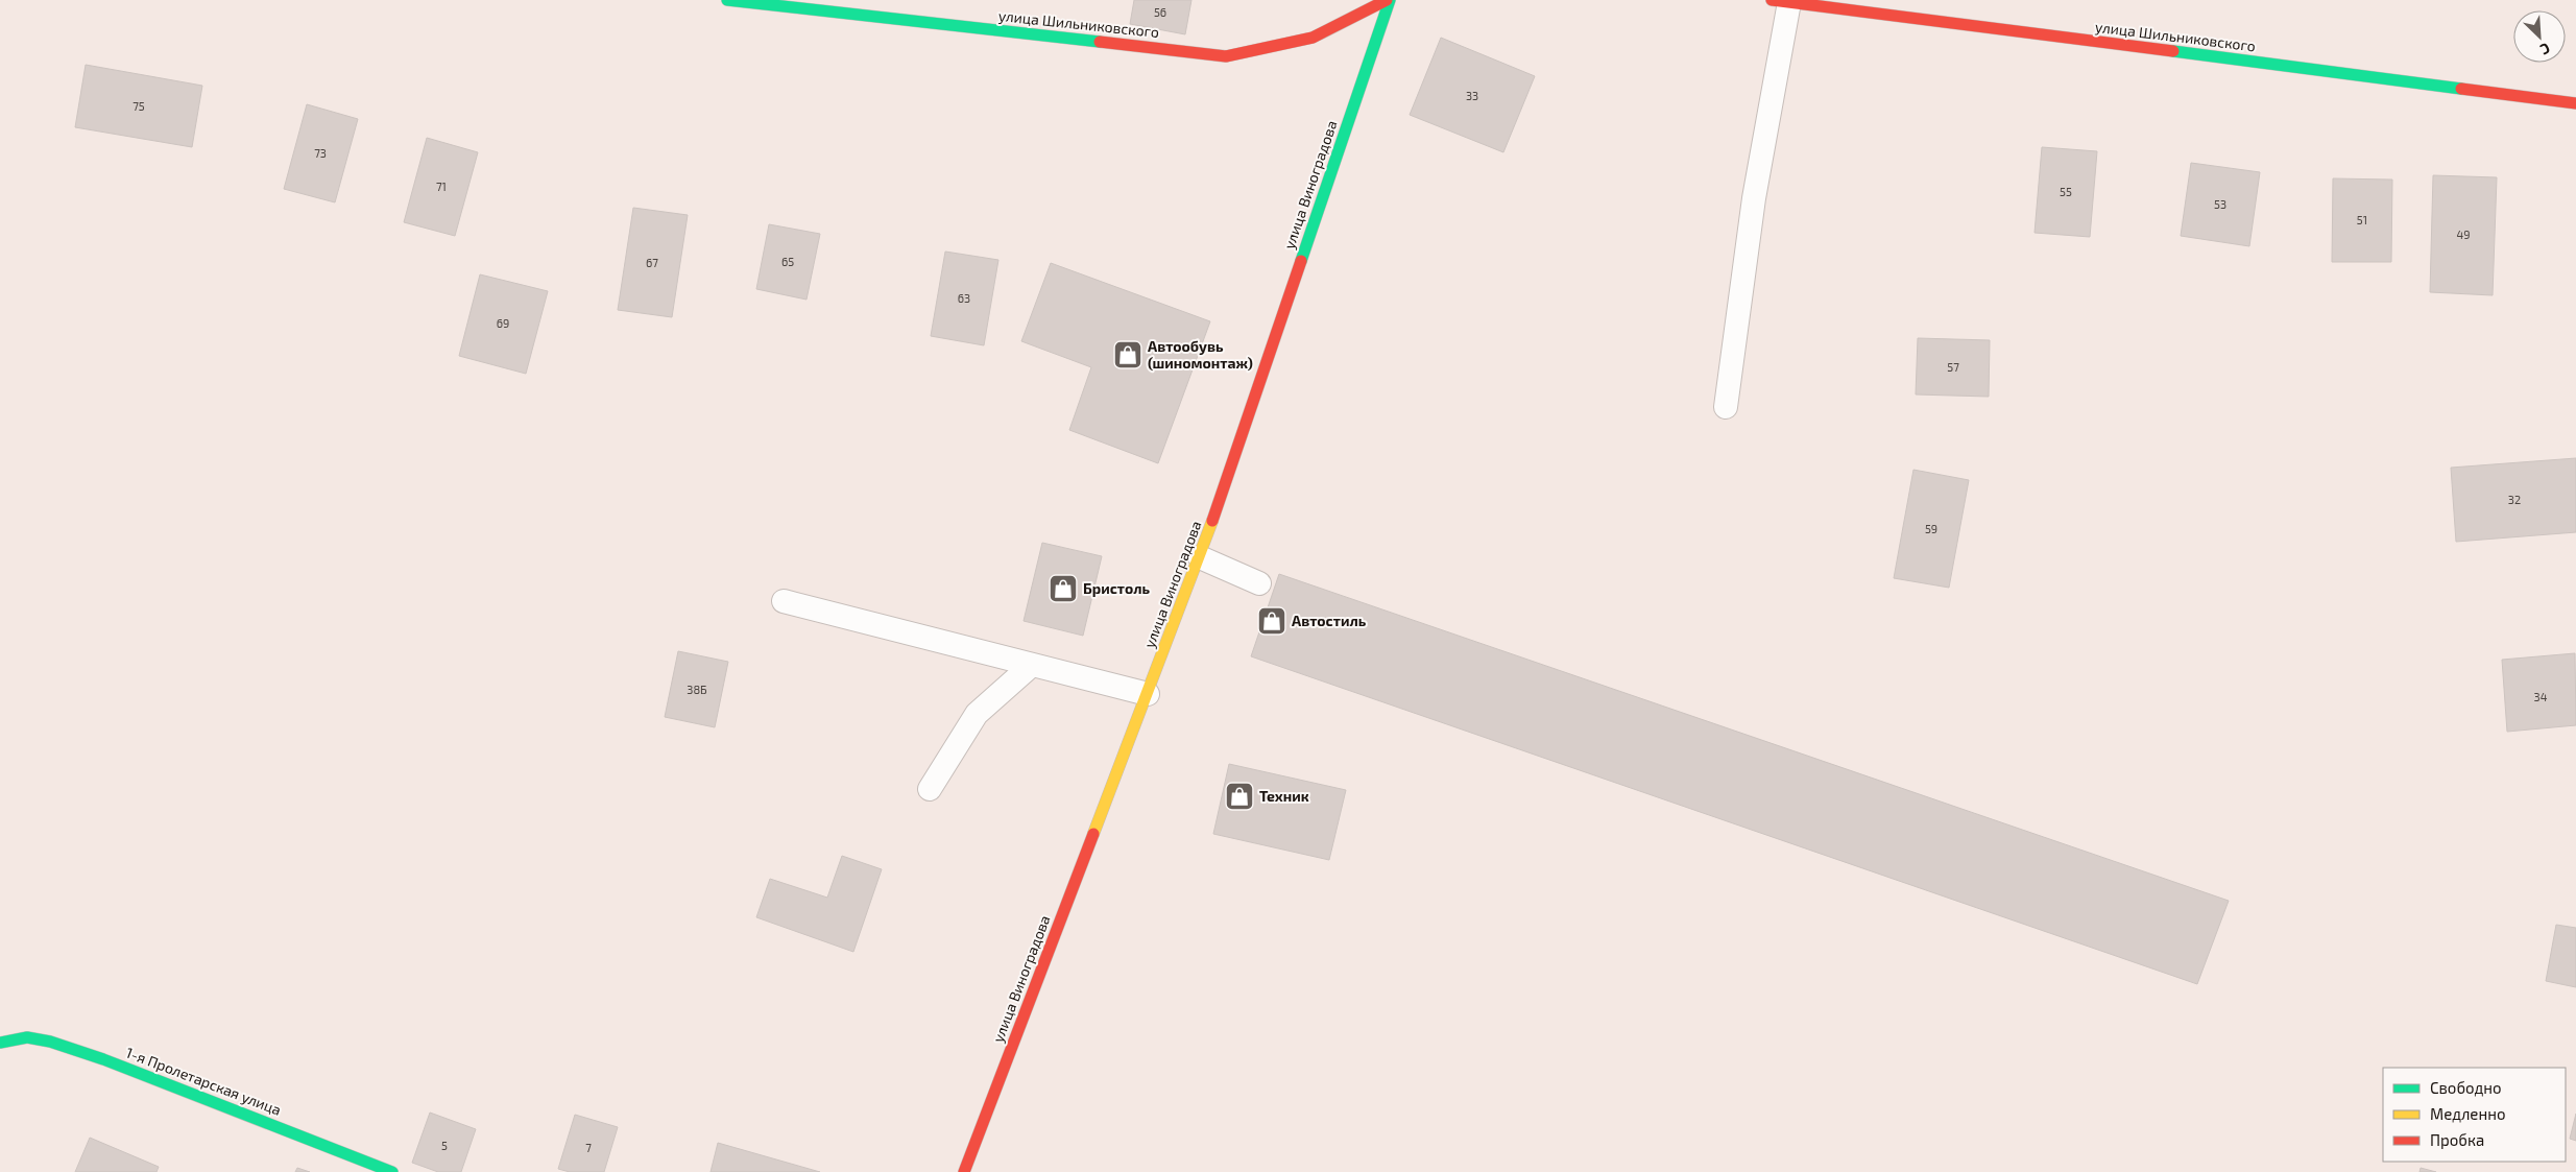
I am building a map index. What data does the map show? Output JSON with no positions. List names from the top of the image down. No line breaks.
{"streets":{"street":["улица Шильниковского","улица Виноградова","1-я Пролетарская улица"]},"crossings":[["улица Шильниковского","улица Виноградова"]],"places":{"shop":["Автообувь (шиномонтаж)","Бристоль","Автостиль","Техник"]},"house_numbers":["56","33","75","73","71","55","53","51","49","65","67","63","69","57","32","59","38Б","34","5","7"],"legend":["Свободно","Медленно","Пробка"],"north":"bottom right"}
